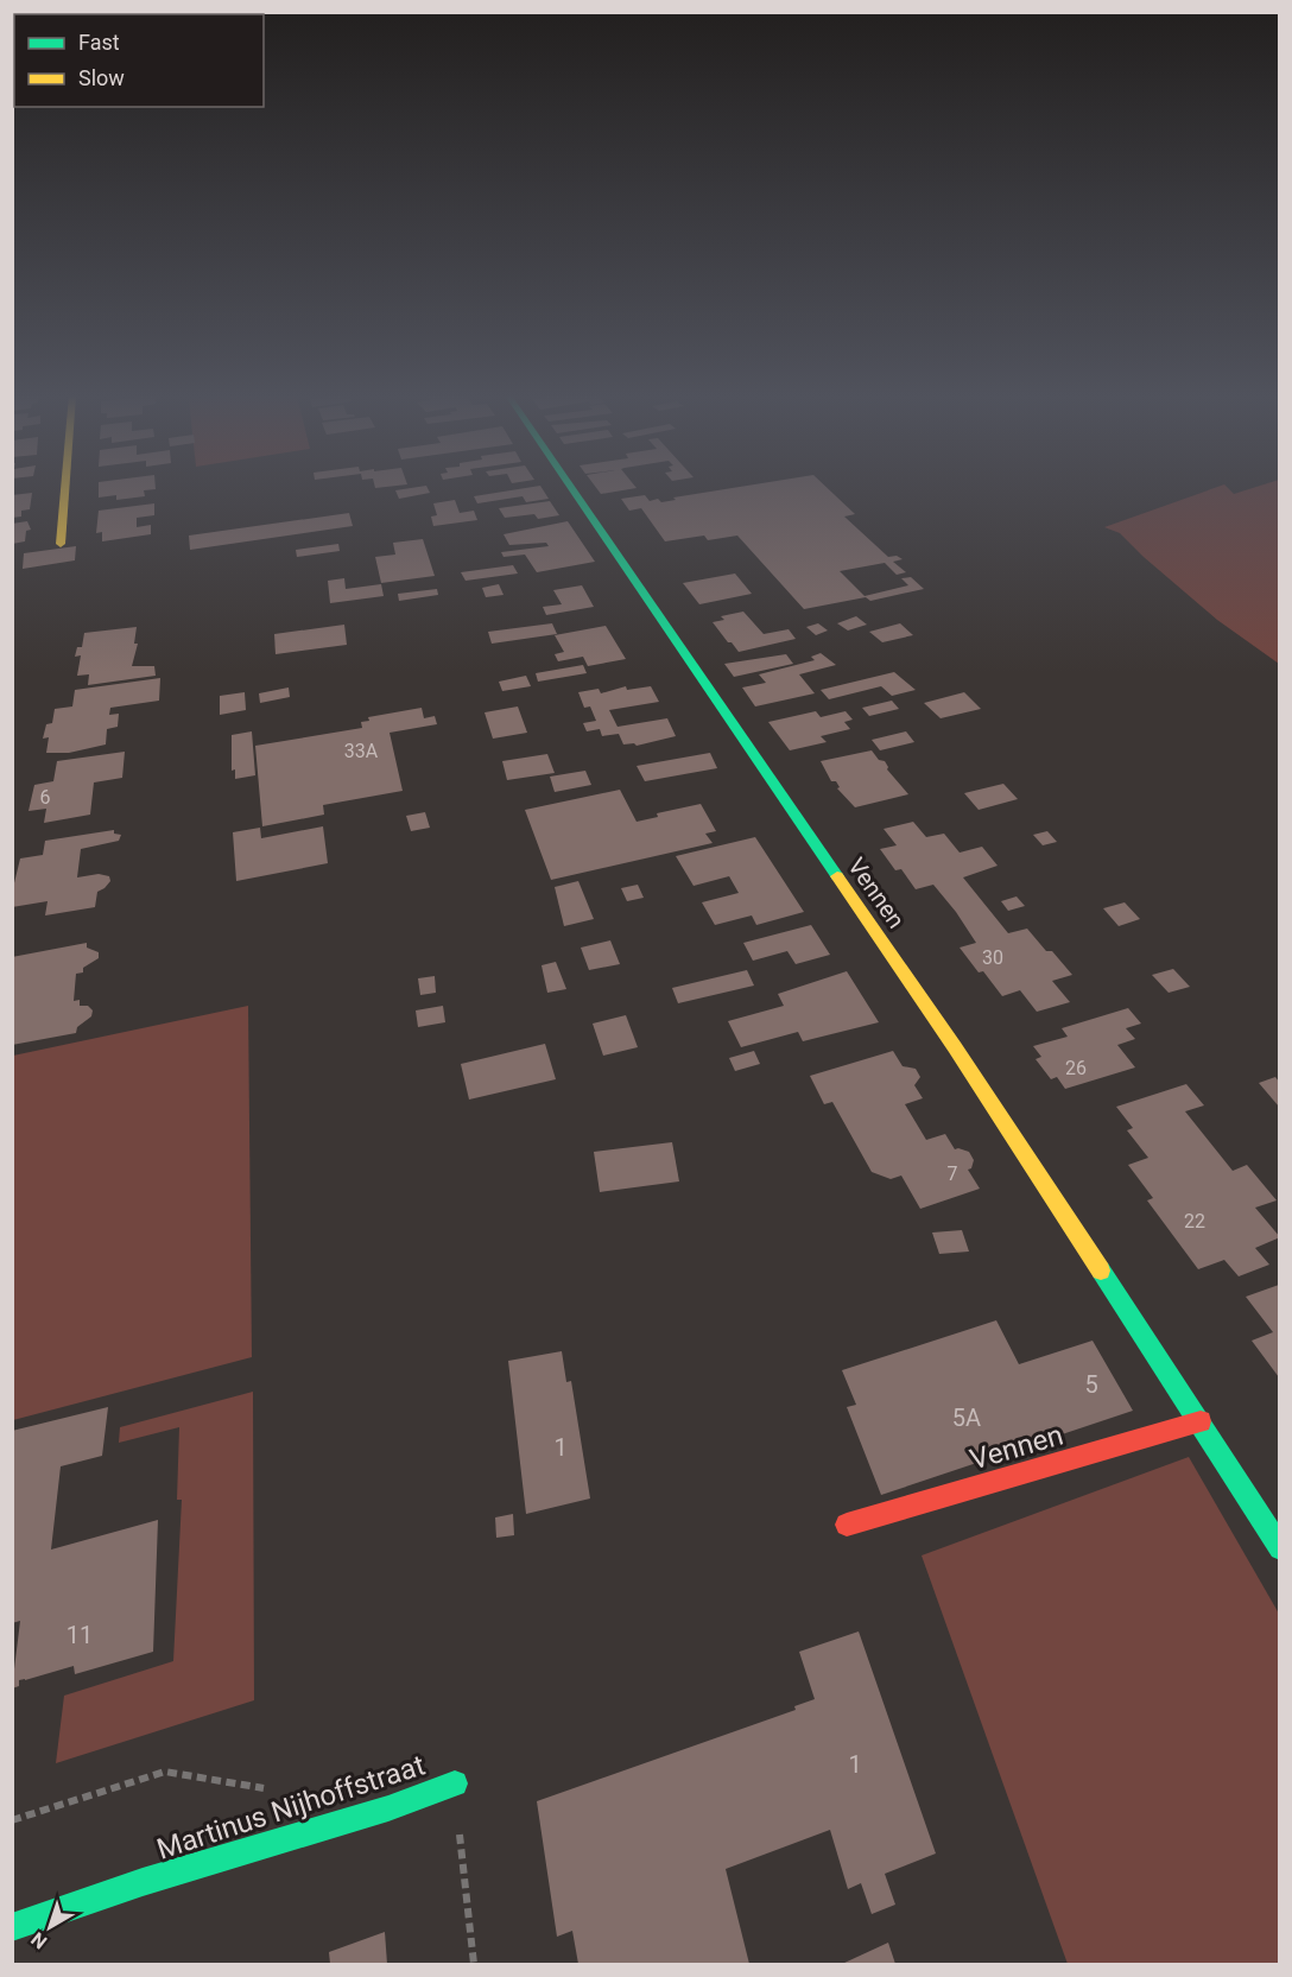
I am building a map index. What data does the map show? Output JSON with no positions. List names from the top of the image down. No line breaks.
{"streets":{"street":["Vennen","Martinus Nijhoffstraat"]},"house_numbers":["33A","6","30","26","7","22","5","5A","1","11","1"],"legend":["Fast","Slow"],"north":"bottom left"}
